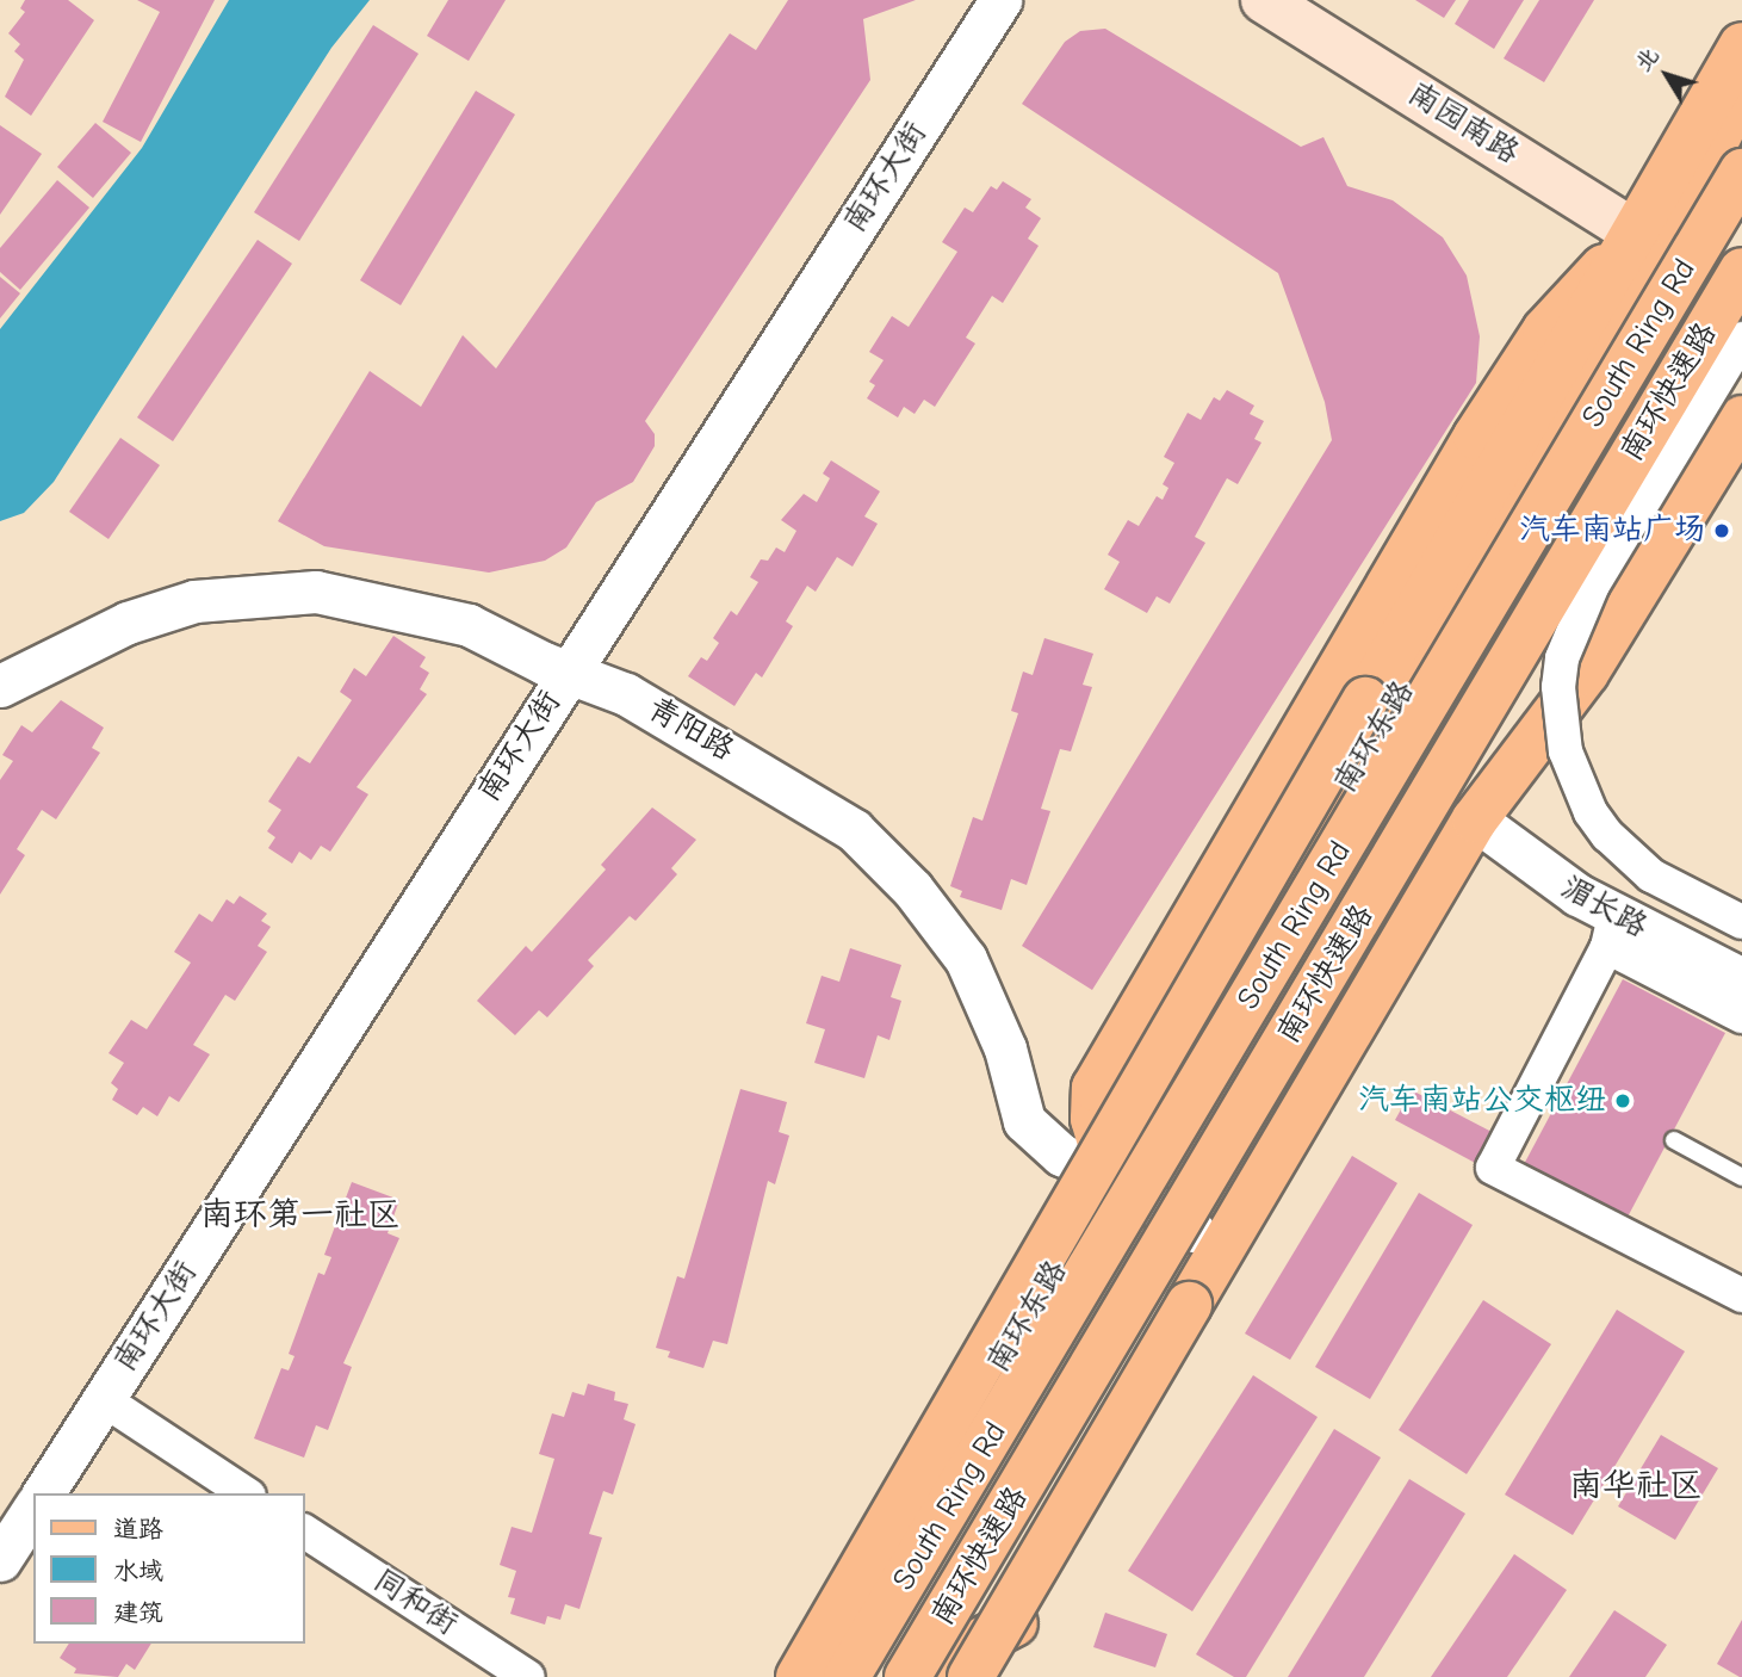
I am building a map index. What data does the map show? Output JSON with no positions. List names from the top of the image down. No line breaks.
{"streets":{"main road":["南园南路","South Ring Rd","南环快速路","南环东路"],"street":["南环大街","青阳路","湄长路","同和街"]},"crossings":[["南园南路","南环东路"],["南环大街","青阳路"],["青阳路","南环东路"]],"districts":["南环第一社区","南华社区"],"places":["汽车南站广场","汽车南站公交枢纽"],"legend":["道路","水域","建筑"],"north":"top left"}
